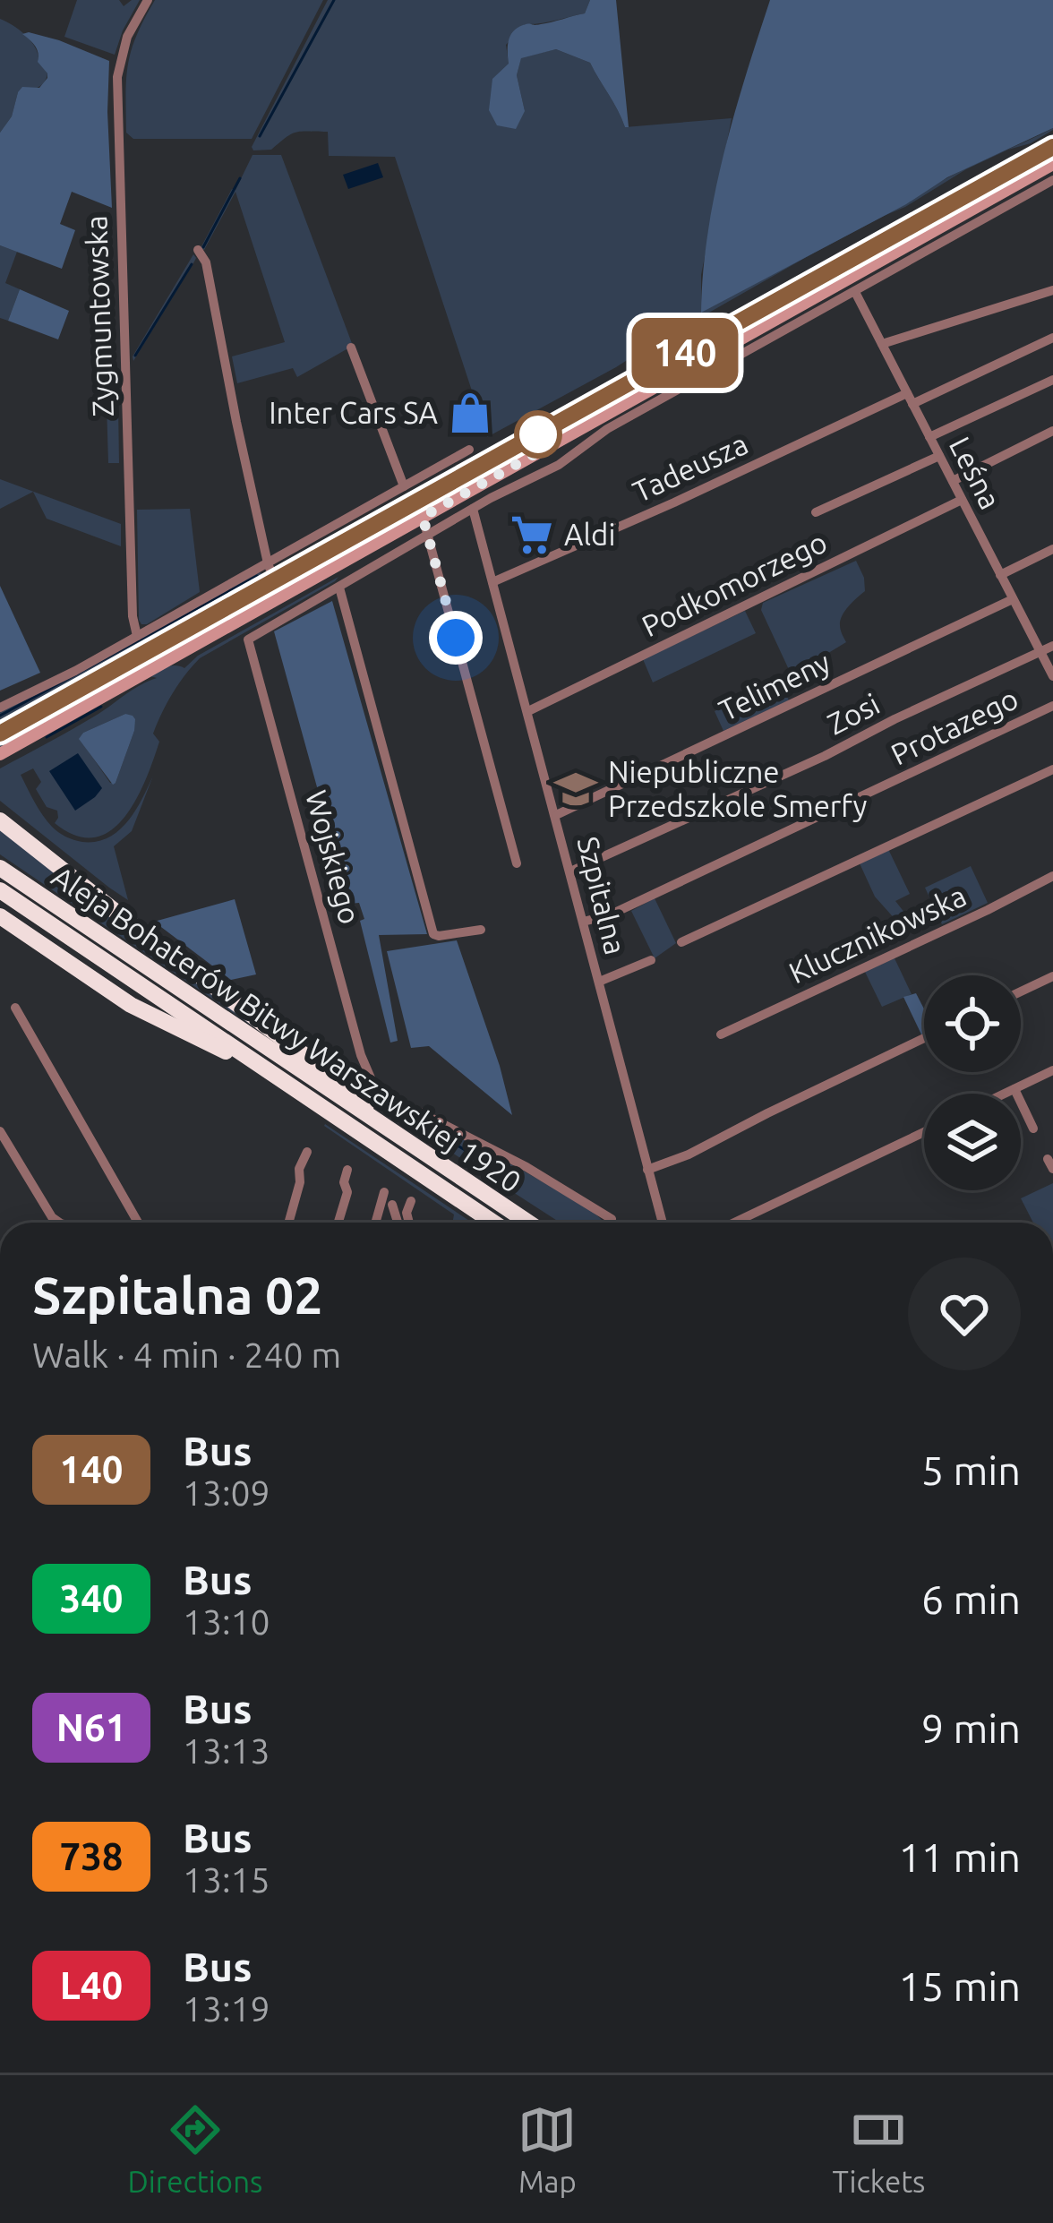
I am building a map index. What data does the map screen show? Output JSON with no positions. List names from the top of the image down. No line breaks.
{"streets":{"highway":["Aleja Bohaterów Bitwy Warszawskiej 1920"],"street":["Zygmuntowska","Tadeusza","Leśna","Podkomorzego","Telimeny","Zosi","Protazego","Wojskiego","Szpitalna","Klucznikowska"]},"crossings":[["Tadeusza","Leśna"],["Tadeusza","Szpitalna"],["Leśna","Podkomorzego"],["Leśna","Telimeny"],["Leśna","Zosi"],["Podkomorzego","Szpitalna"],["Telimeny","Szpitalna"],["Zosi","Szpitalna"],["Protazego","Szpitalna"]],"places":{"shop":["Inter Cars SA"],"supermarket":["Aldi"],"school or university":["Niepubliczne Przedszkole Smerfy"]},"lines":["bus line 140"],"page":{"on_map":"140","heading":["Szpitalna 02","Walk · 4 min · 240 m"],"list":[{"mark":"140","name":"Bus","note":"13:09","value":"5 min"},{"mark":"340","name":"Bus","note":"13:10","value":"6 min"},{"mark":"N61","name":"Bus","note":"13:13","value":"9 min"},{"mark":"738","name":"Bus","note":"13:15","value":"11 min"},{"mark":"L40","name":"Bus","note":"13:19","value":"15 min"}],"tabs":["Directions","Map","Tickets"]}}
